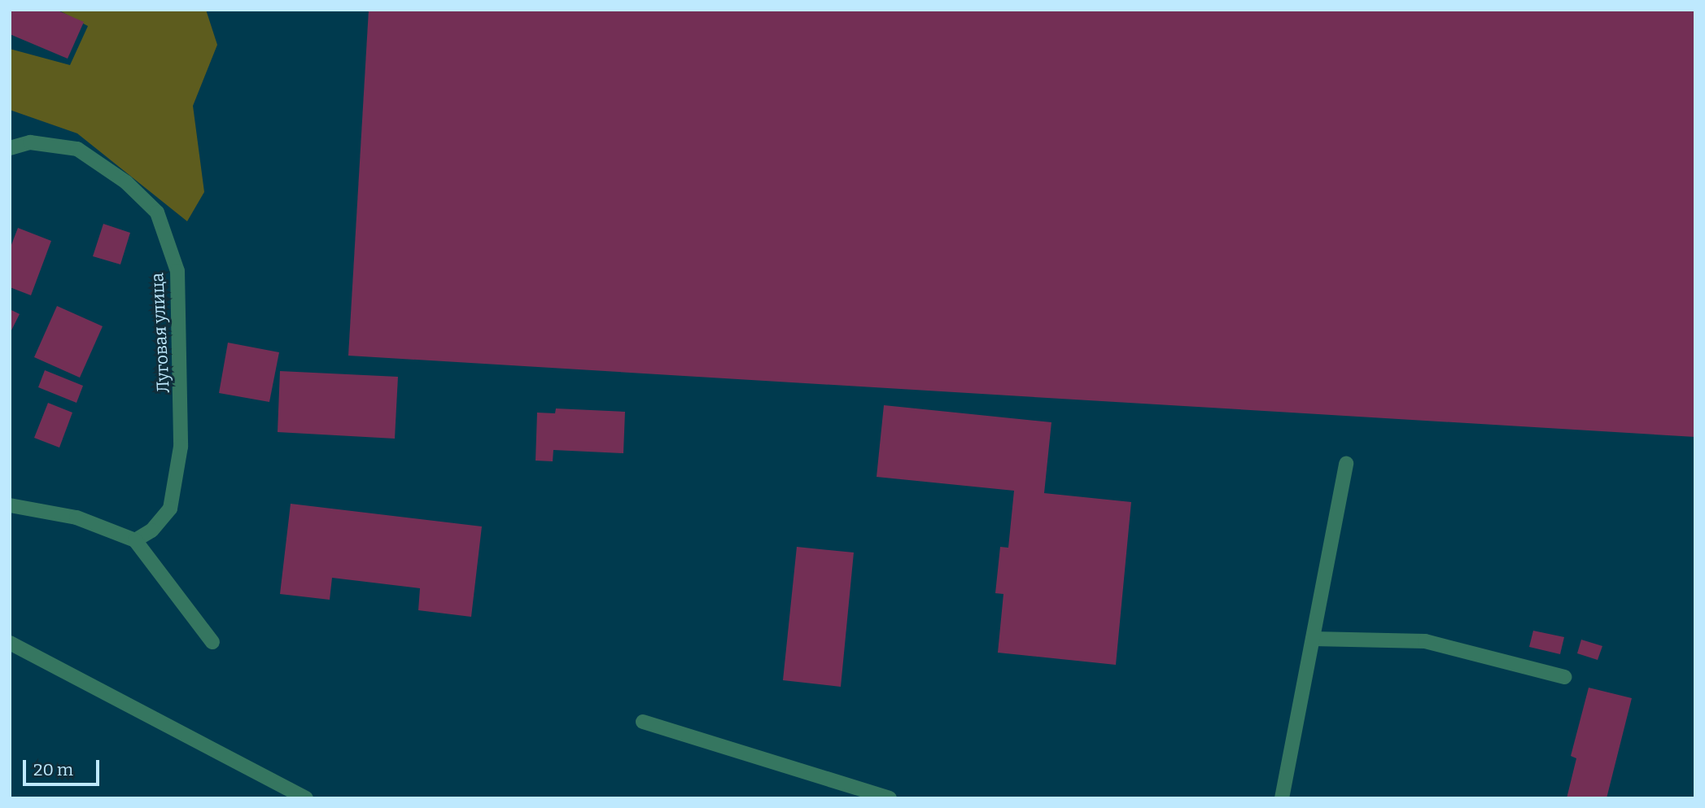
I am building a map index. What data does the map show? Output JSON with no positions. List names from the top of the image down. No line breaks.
{"streets":{"street":["Луговая улица"]},"scale_bar":"20 m"}
